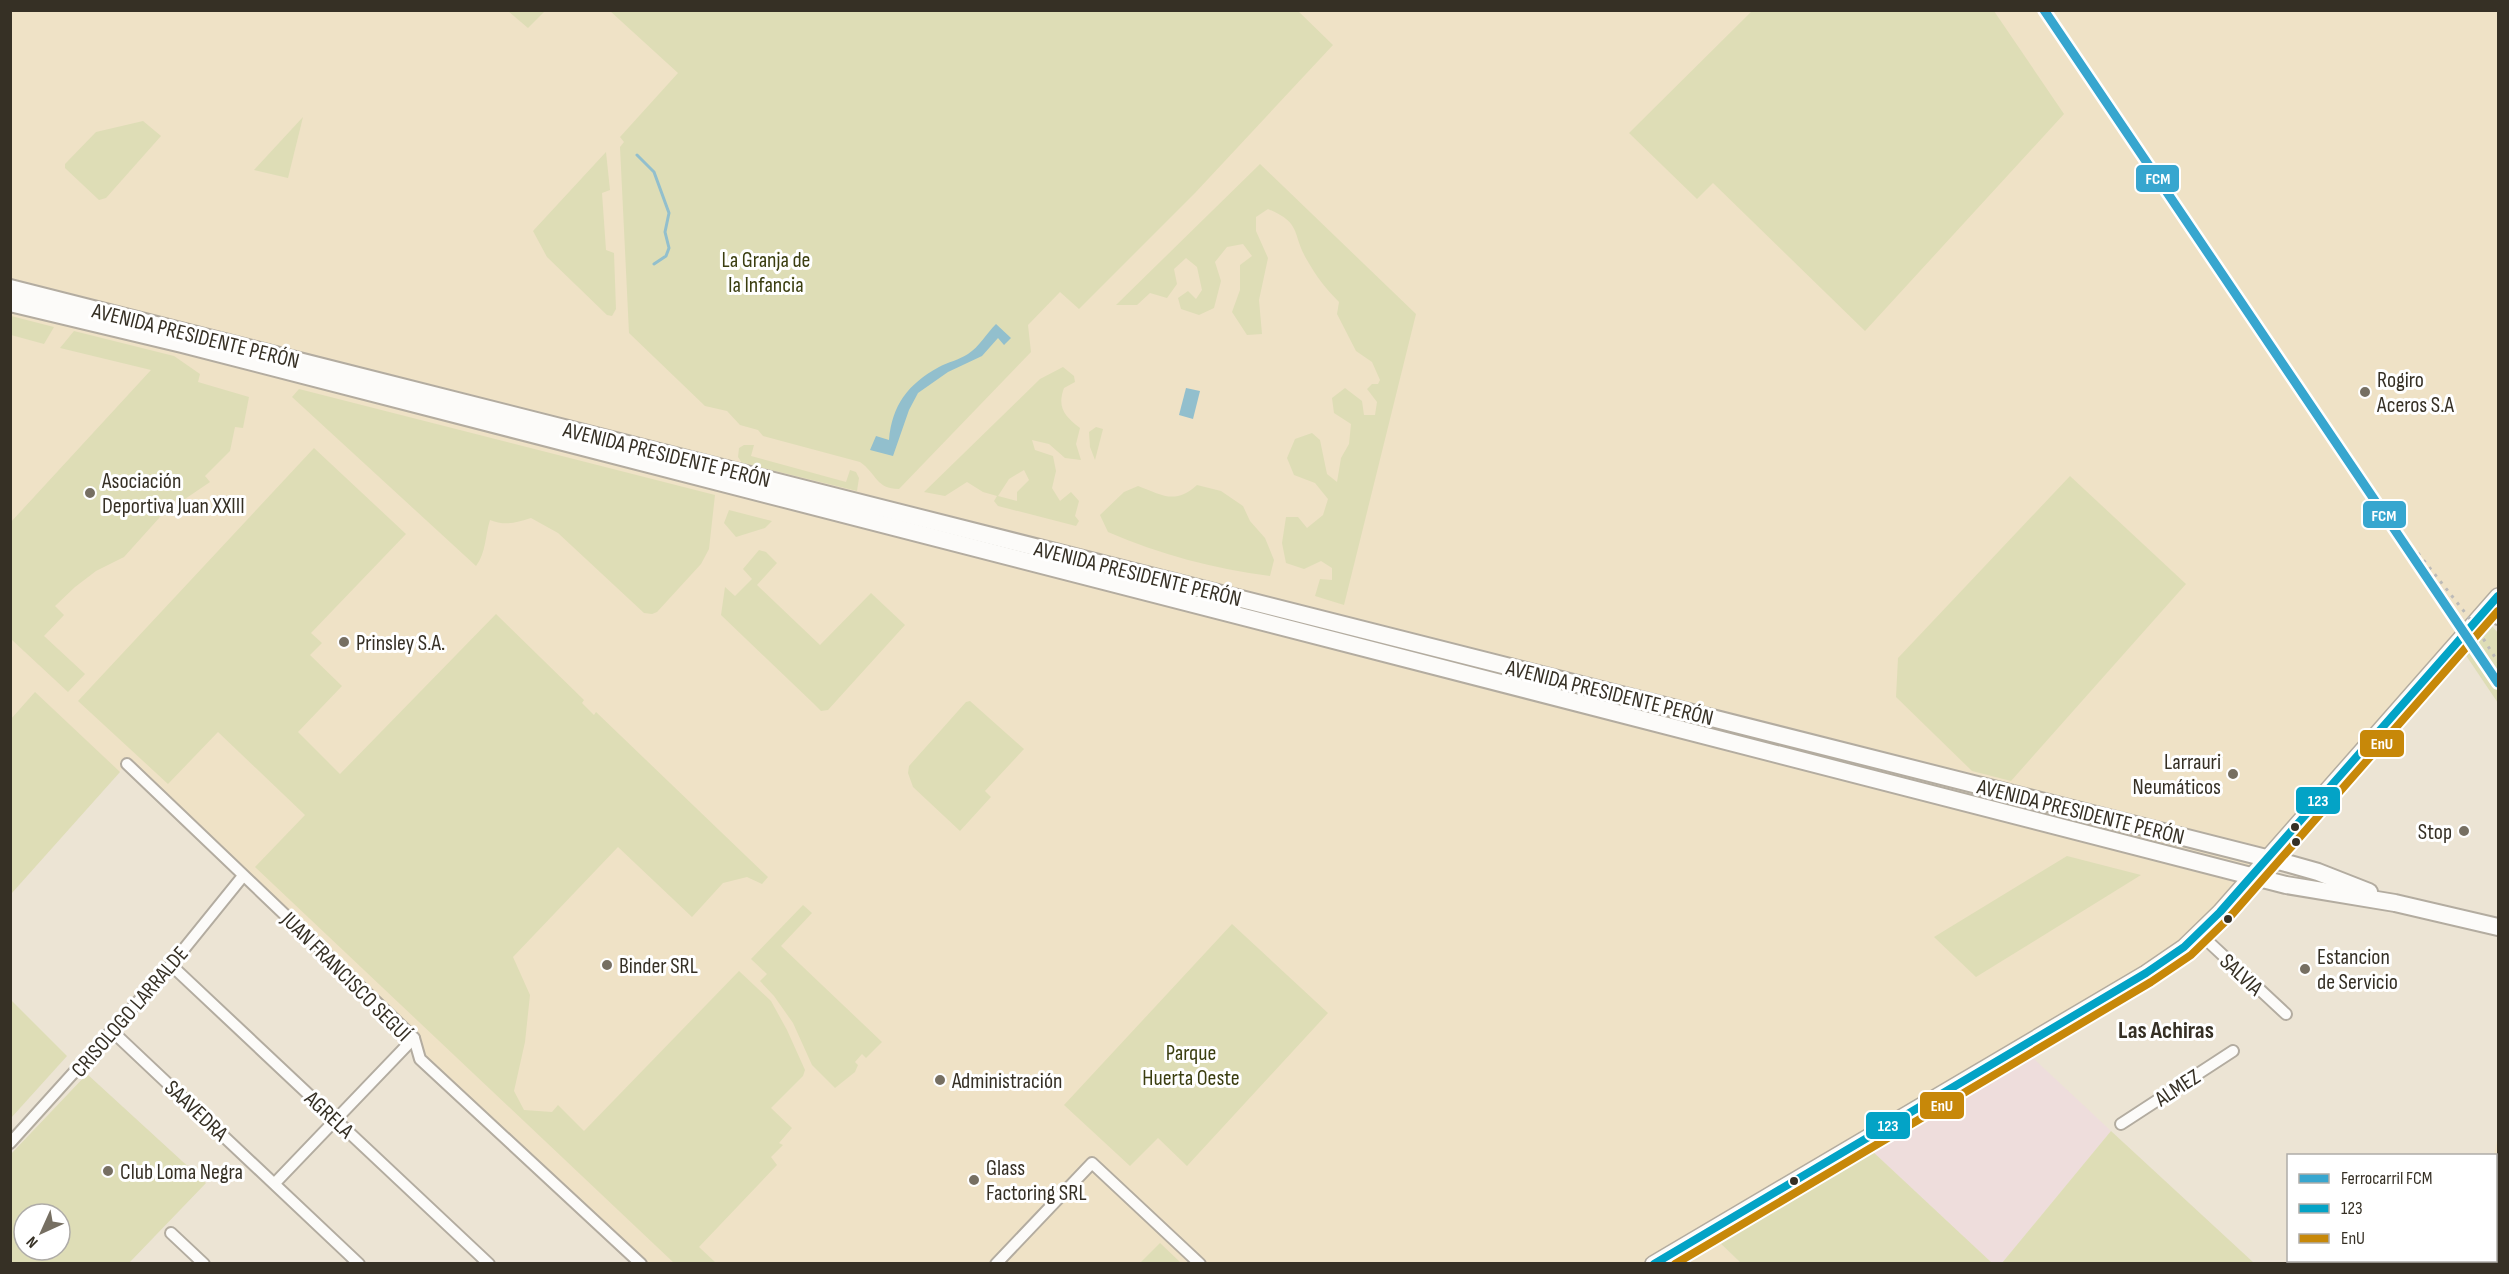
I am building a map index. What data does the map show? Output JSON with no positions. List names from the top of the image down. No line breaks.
{"streets":{"main road":["AVENIDA PRESIDENTE PERÓN"],"street":["SALVIA","JUAN FRANCISCO SEGUÍ","CRISOLOGO LARRALDE","ALMEZ","SAAVEDRA","AGRELA"]},"crossings":[["JUAN FRANCISCO SEGUÍ","CRISOLOGO LARRALDE"],["CRISOLOGO LARRALDE","SAAVEDRA"],["CRISOLOGO LARRALDE","AGRELA"]],"districts":["Las Achiras"],"parks":["La Granja de la Infancia","Parque Huerta Oeste"],"places":["Rogiro Aceros S.A","Asociación Deportiva Juan XXIII","Prinsley S.A.","Larrauri Neumáticos","Stop","Binder SRL","Estancion de Servicio","Administración","Club Loma Negra","Glass Factoring SRL"],"lines":["rail line FCM","transit line 123","transit line EnU"],"legend":["Ferrocarril FCM","123","EnU"],"north":"bottom left"}
